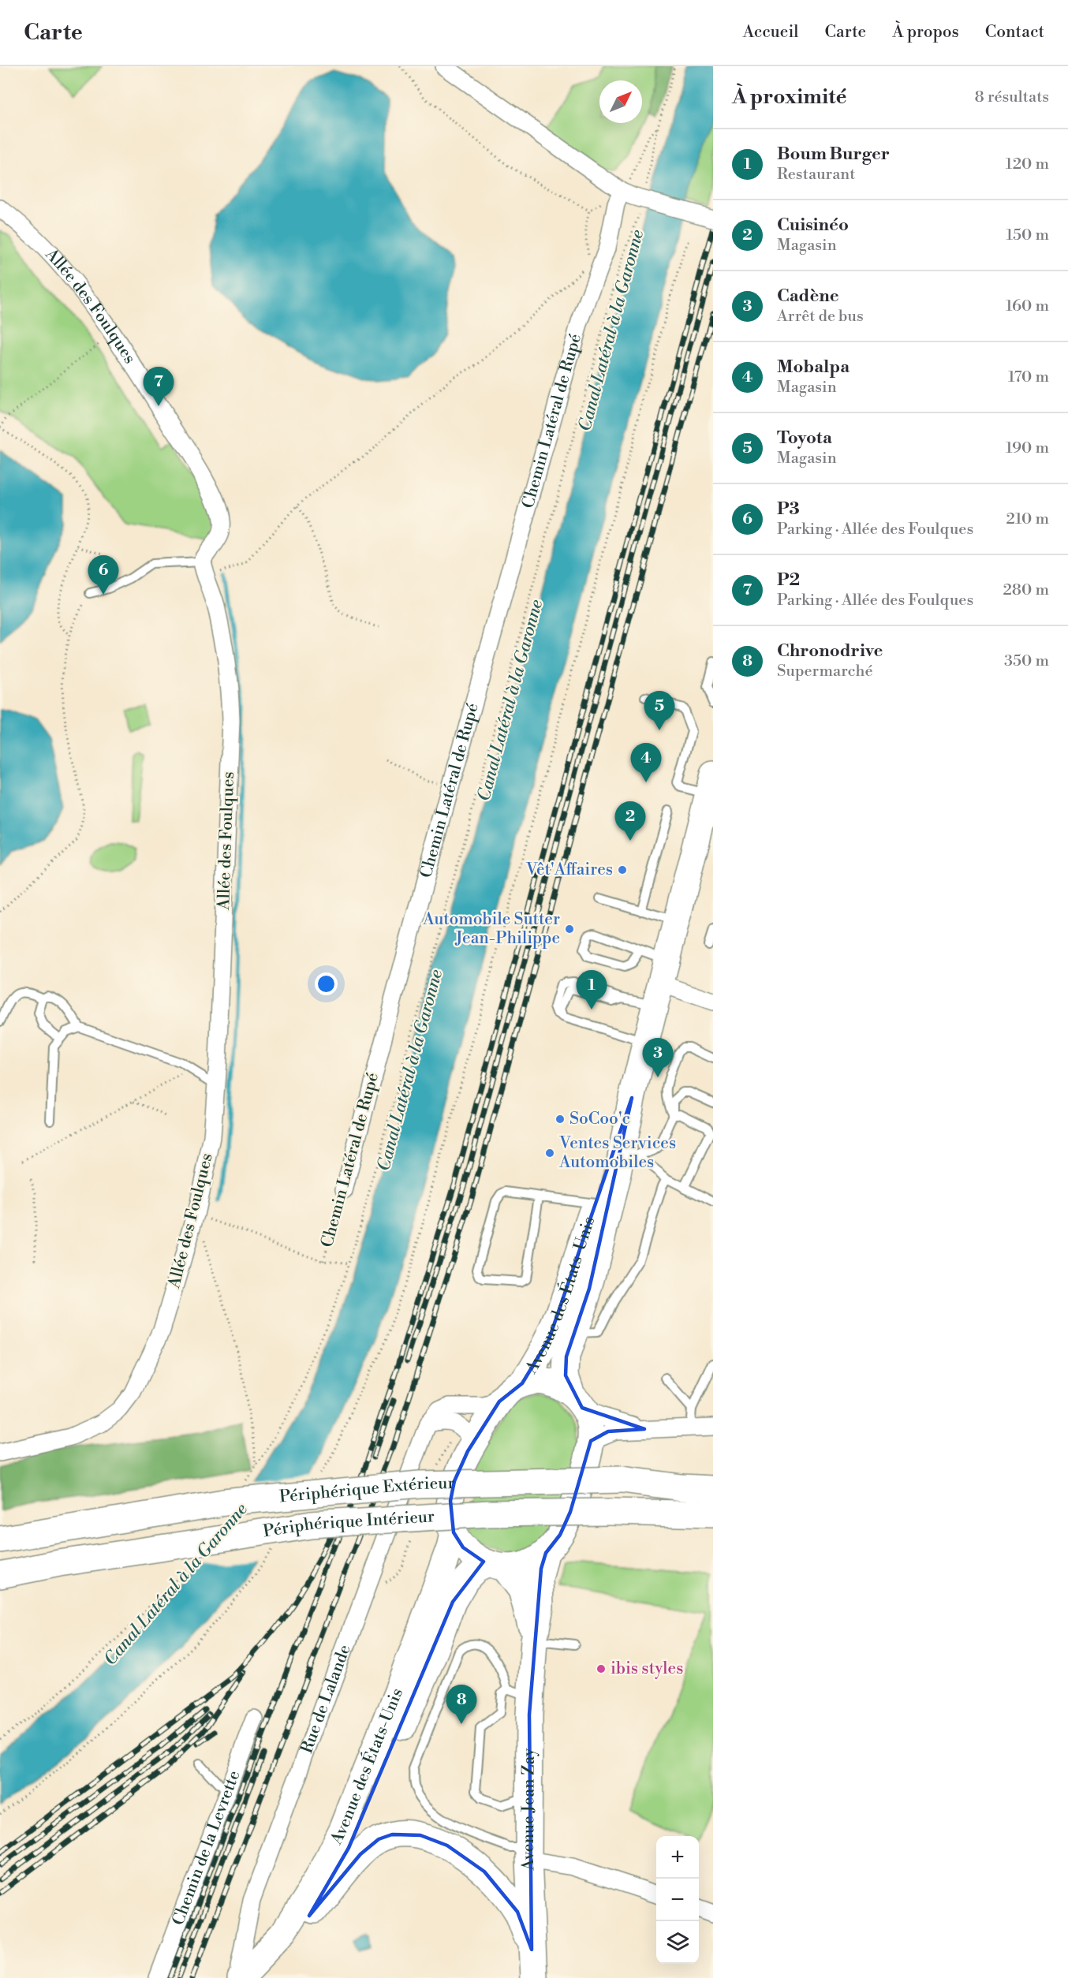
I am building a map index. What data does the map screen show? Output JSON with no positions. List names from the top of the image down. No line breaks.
{"streets":{"main road":["Avenue des États-Unis","Périphérique Extérieur","Périphérique Intérieur","Avenue Jean Zay"],"street":["Allée des Foulques","Chemin Latéral de Rupé","Rue de Lalande","Chemin de la Levrette"]},"crossings":[["Allée des Foulques","Chemin Latéral de Rupé"],["Avenue des États-Unis","Rue de Lalande"],["Avenue des États-Unis","Avenue Jean Zay"],["Rue de Lalande","Avenue Jean Zay"]],"water":["Canal Latéral à la Garonne"],"places":["Vêt'Affaires","Automobile Sutter Jean-Philippe","SoCoo'c","Ventes Services Automobiles","ibis styles"],"north":"top right","page":{"header":"Carte","nav":["Accueil","Carte","À propos","Contact"],"heading":["À proximité","8 résultats"],"list":[{"mark":"1","name":"Boum Burger","note":"Restaurant","value":"120 m"},{"mark":"2","name":"Cuisinéo","note":"Magasin","value":"150 m"},{"mark":"3","name":"Cadène","note":"Arrêt de bus","value":"160 m"},{"mark":"4","name":"Mobalpa","note":"Magasin","value":"170 m"},{"mark":"5","name":"Toyota","note":"Magasin","value":"190 m"},{"mark":"6","name":"P3","note":"Parking · Allée des Foulques","value":"210 m"},{"mark":"7","name":"P2","note":"Parking · Allée des Foulques","value":"280 m"},{"mark":"8","name":"Chronodrive","note":"Supermarché","value":"350 m"}],"pins":["7","6","5","4","2","1","3","8"],"map_buttons":["+","−"]}}
